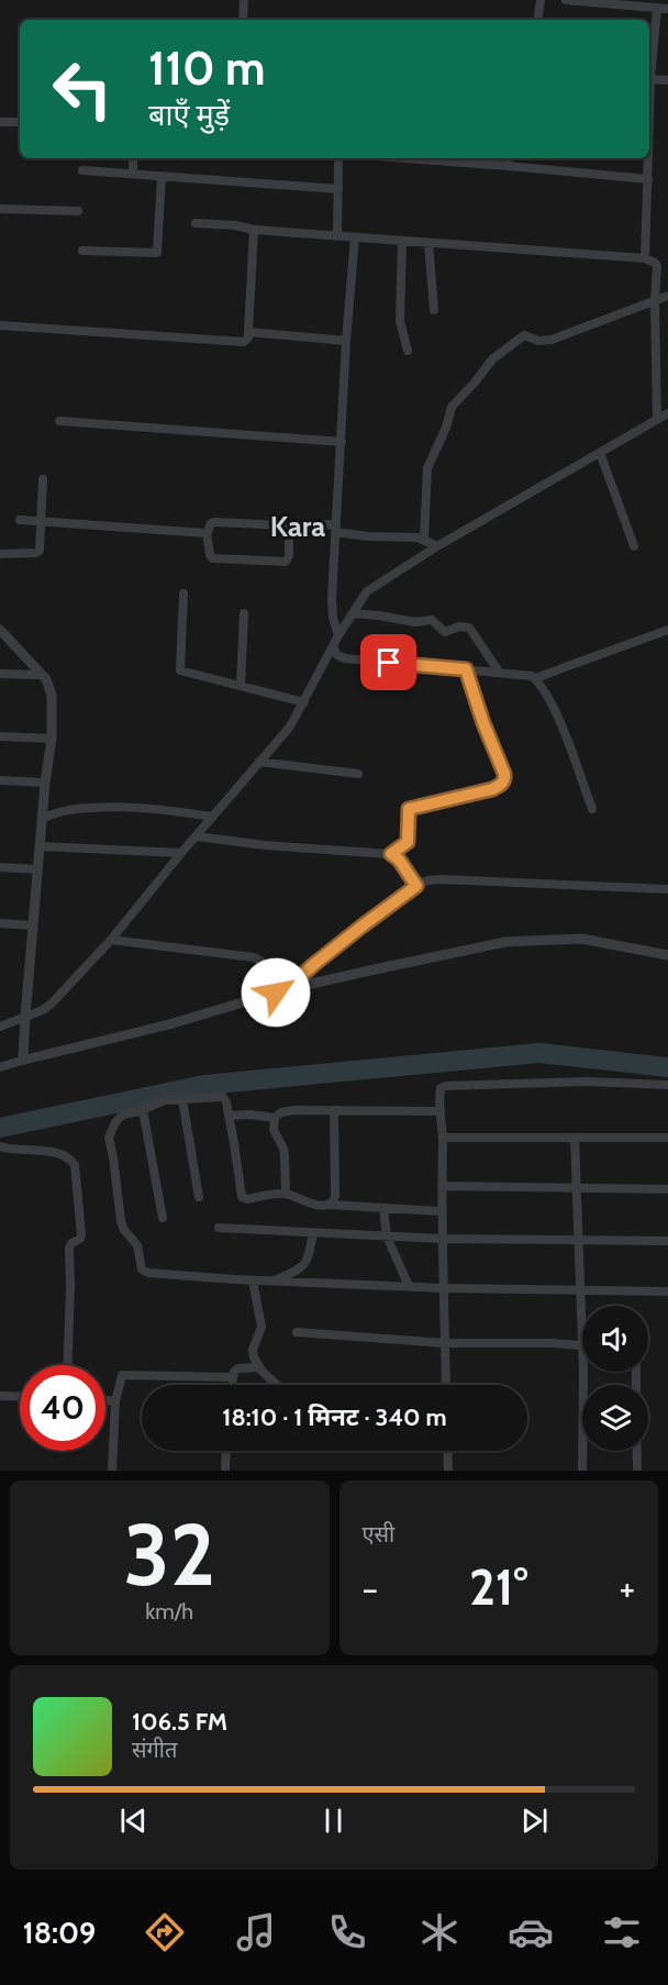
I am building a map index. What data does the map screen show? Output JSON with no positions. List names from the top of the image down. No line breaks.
{"districts":["Kara"],"page":{"turn":["110 m","बाएँ मुड़ें"],"limit":"40","trip":"18:10 · 1 मिनट · 340 m","tile":[["32","km/h"],"एसी"],"heat":["−","21°","+"],"song":["106.5 FM","संगीत"],"tabs":"18:09"}}
